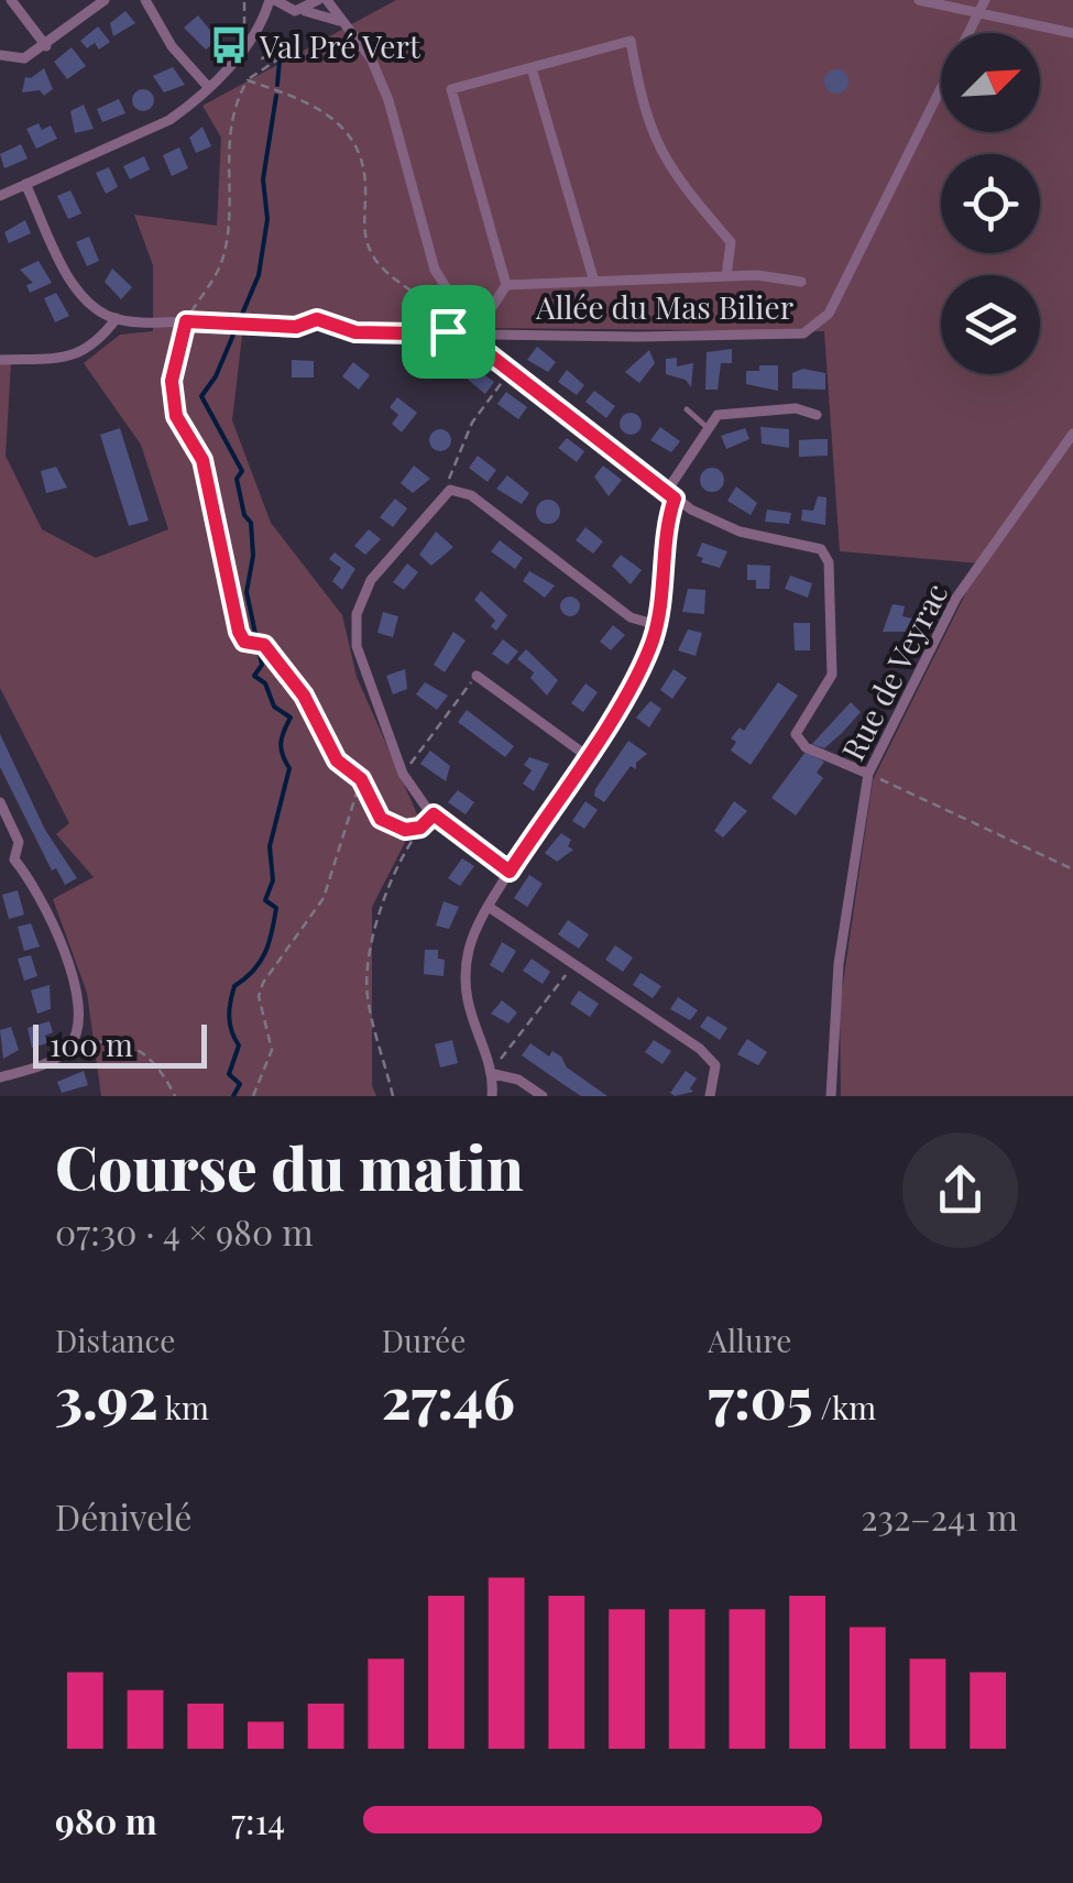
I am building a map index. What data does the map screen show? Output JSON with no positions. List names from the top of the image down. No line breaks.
{"streets":{"street":["Allée du Mas Bilier","Rue de Veyrac"]},"places":{"bus stop":["Val Pré Vert"]},"scale_bar":"100 m","north":"top right","page":{"scale":"100 m","heading":["Course du matin","07:30 · 4 × 980 m"],"stats":[["Distance","3.92 km"],["Durée","27:46"],["Allure","7:05 /km"]],"chart":["Dénivelé","232–241 m"],"list":[{"name":"980 m","note":"7:14"}]}}
